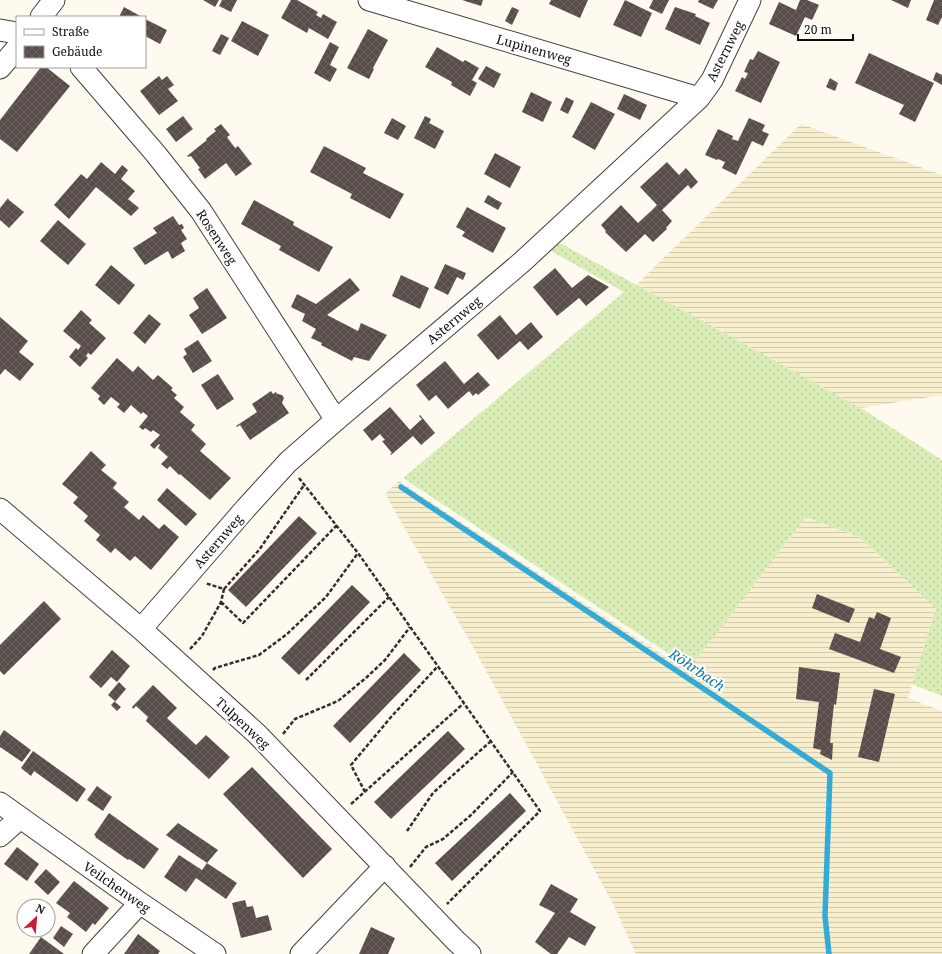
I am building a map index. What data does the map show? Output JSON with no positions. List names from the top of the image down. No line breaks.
{"streets":{"street":["Lupinenweg","Asternweg","Rosenweg","Tulpenweg","Veilchenweg"]},"crossings":[["Lupinenweg","Asternweg"],["Asternweg","Rosenweg"],["Asternweg","Tulpenweg"]],"water":["Röhrbach"],"legend":["Straße","Gebäude"],"scale_bar":"20 m","north":"top right"}
